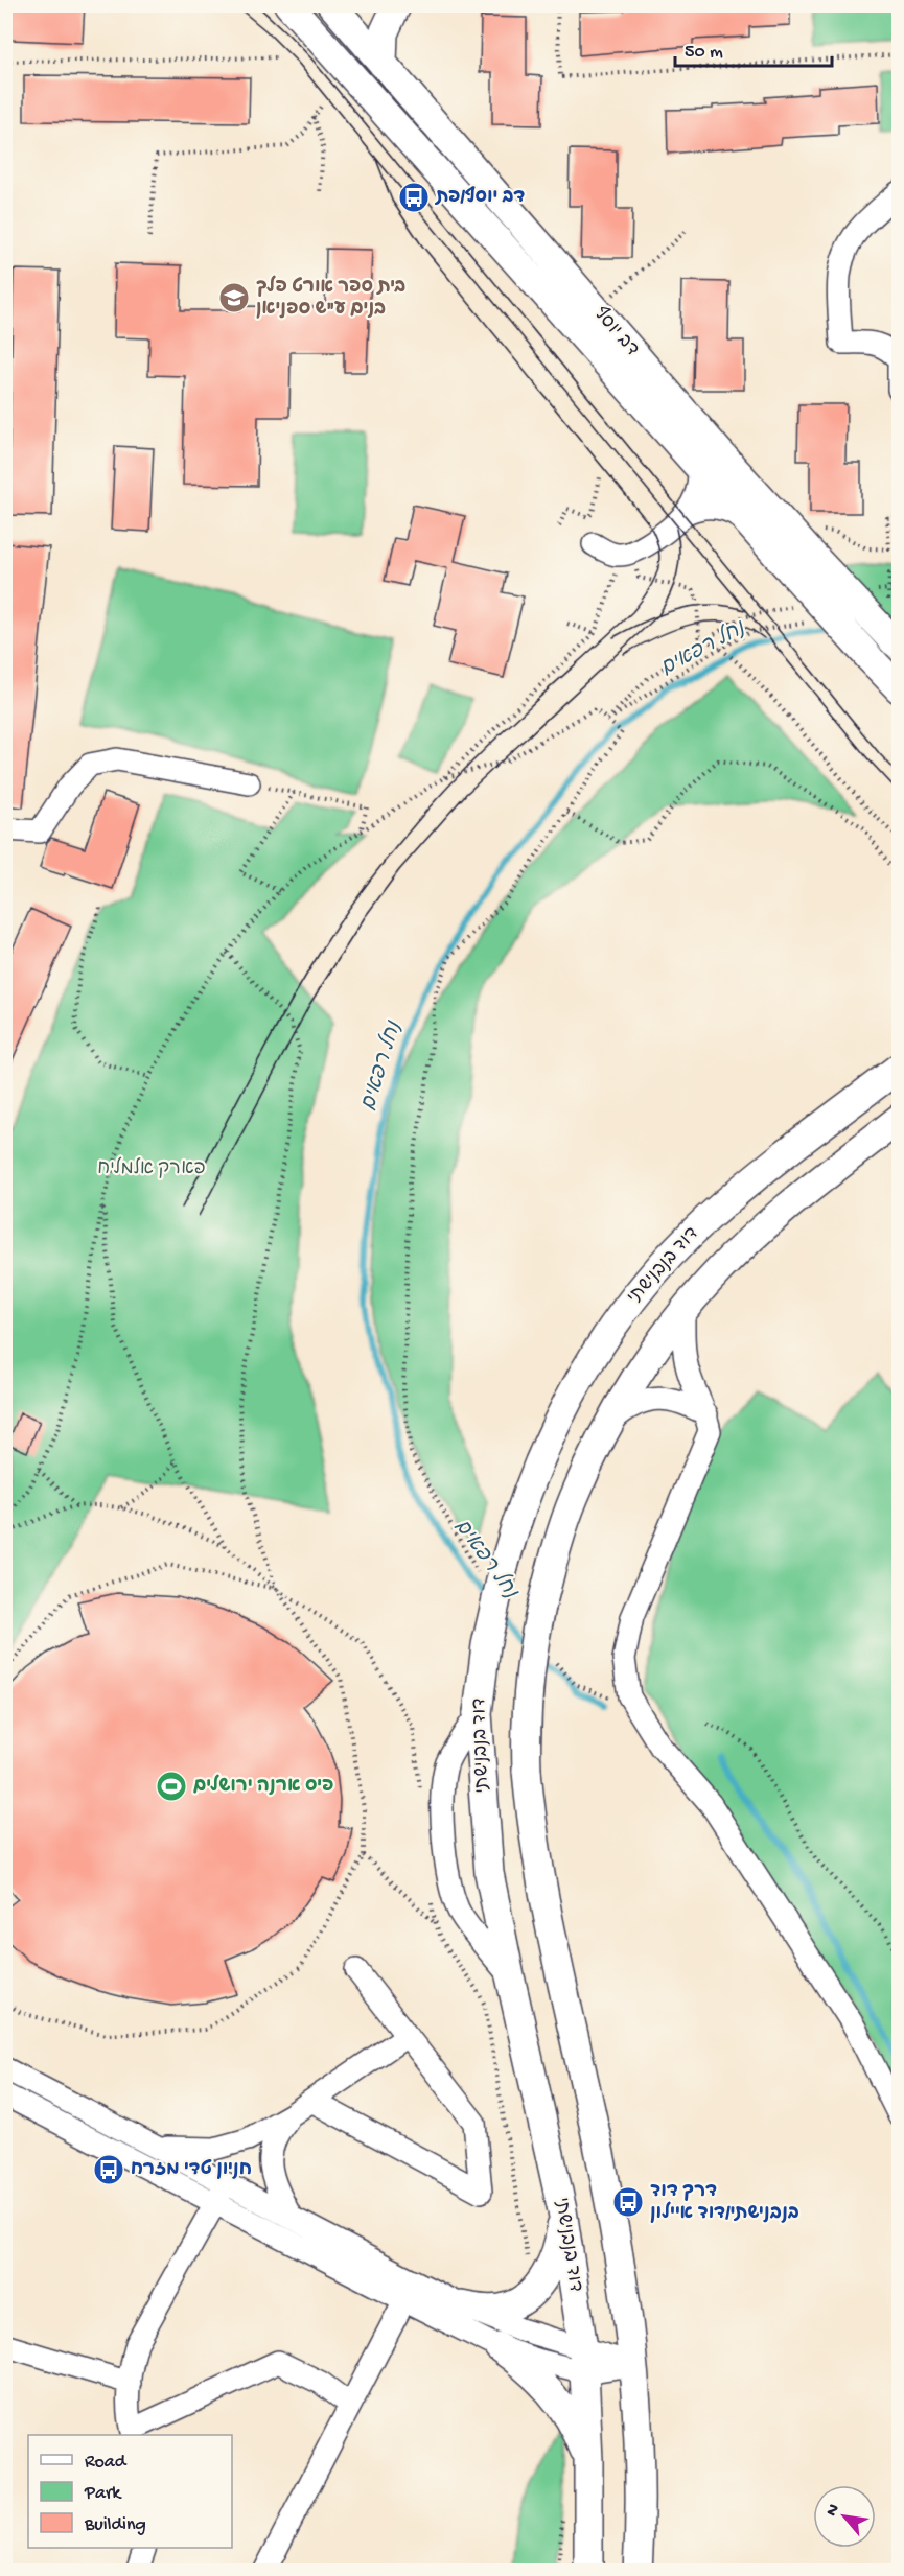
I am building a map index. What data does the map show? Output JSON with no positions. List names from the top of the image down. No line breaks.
{"streets":{"main road":["דב יוסף","דוד בנבנישתי"]},"water":["נחל רפאים"],"parks":["פארק אלמליח"],"places":{"bus stop":["דב יוסף/פת","חניון טדי מזרח","דרך דוד בנבנישתי/דוד איילון"],"school or university":["בית ספר אורט פלך בנים ע\"ש ספניאן"],"sports":["פיס ארנה ירושלים"]},"legend":["Road","Park","Building"],"scale_bar":"50 m","north":"top left"}
